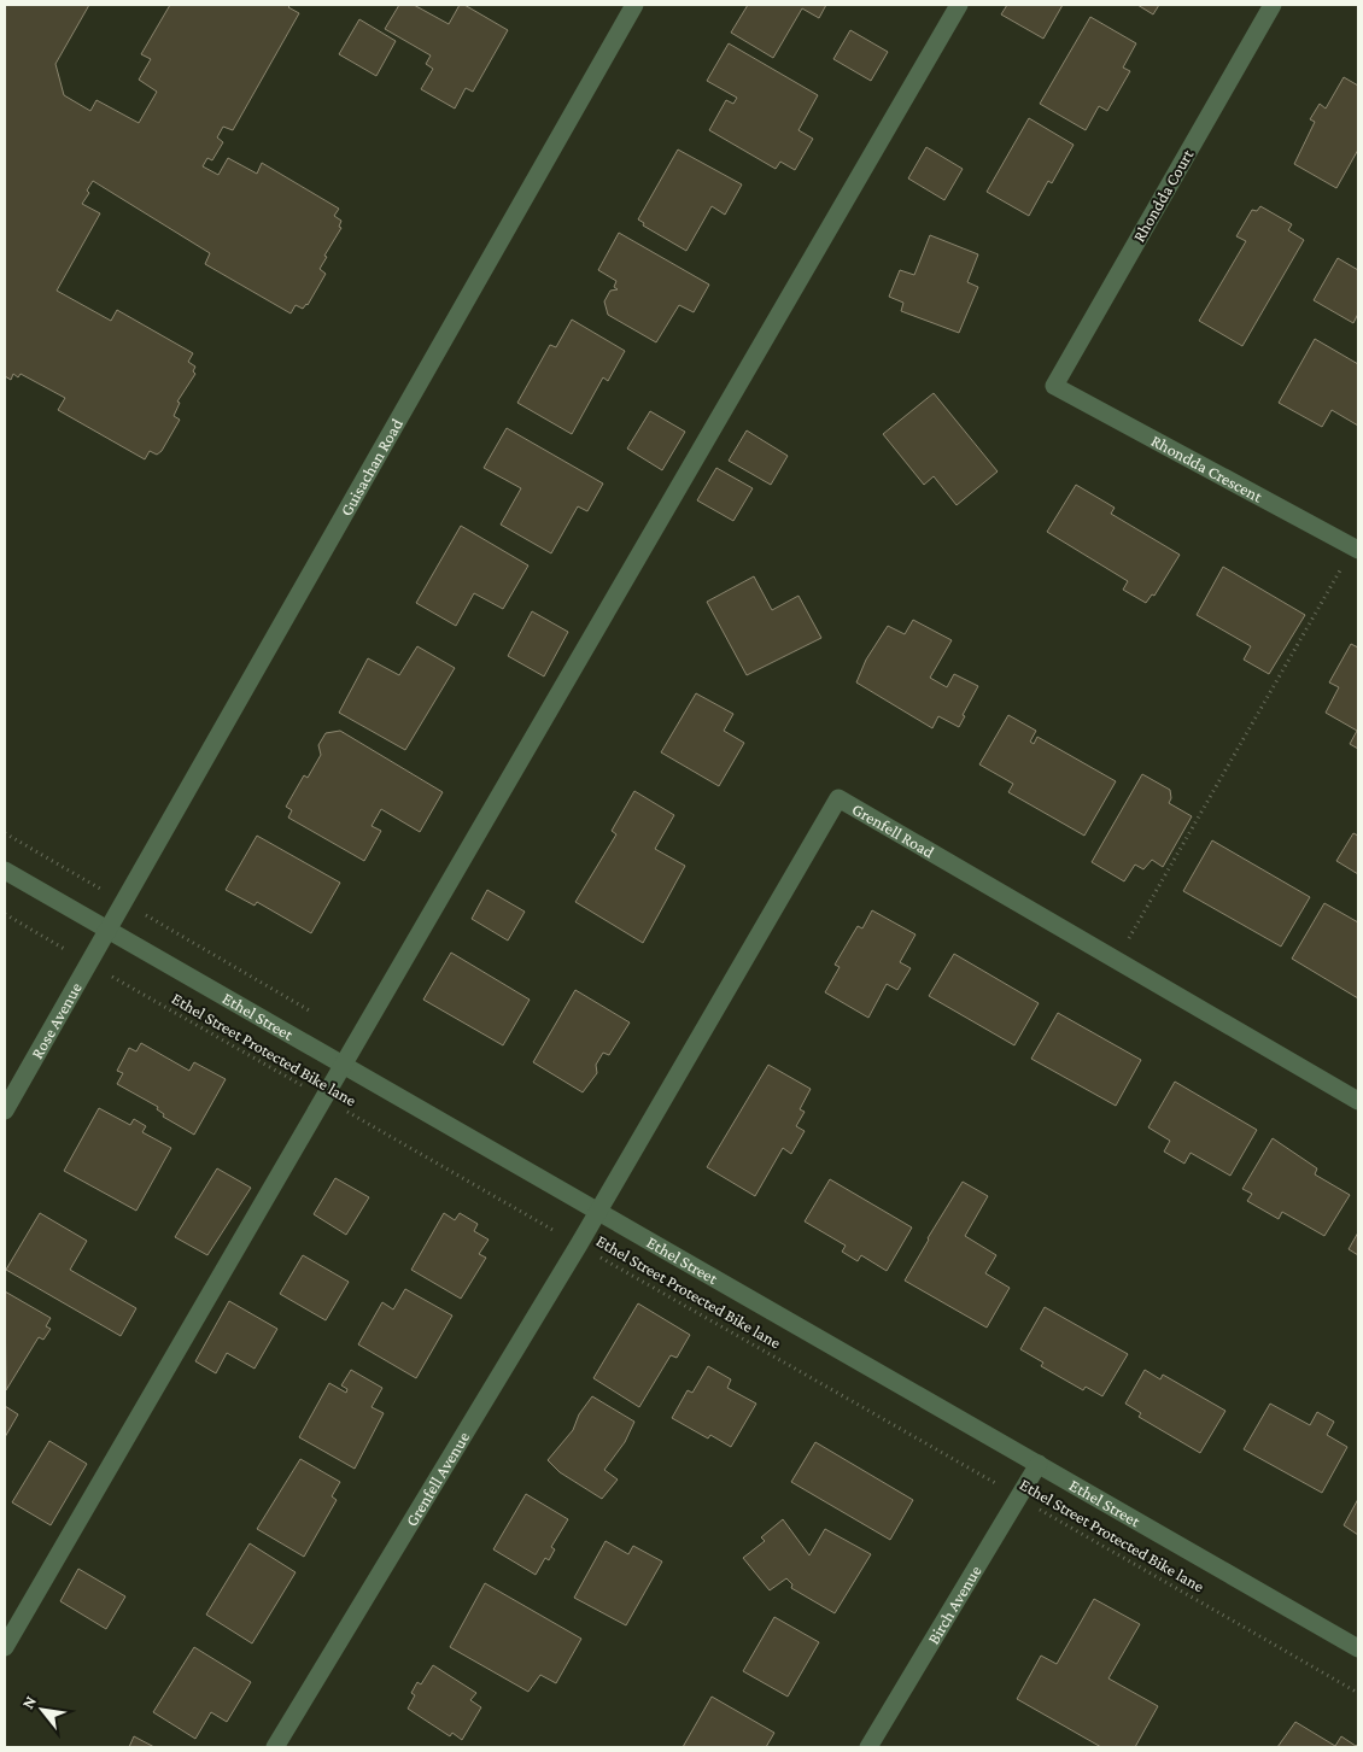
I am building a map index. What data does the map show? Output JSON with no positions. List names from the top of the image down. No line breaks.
{"streets":{"street":["Rhondda Court","Guisachan Road","Rhondda Crescent","Grenfell Road","Ethel Street","Rose Avenue","Grenfell Avenue","Birch Avenue"],"path":["Ethel Street Protected Bike lane"]},"crossings":[["Rhondda Court","Rhondda Crescent"],["Guisachan Road","Ethel Street"],["Guisachan Road","Rose Avenue"],["Grenfell Road","Ethel Street"],["Grenfell Road","Grenfell Avenue"],["Ethel Street","Rose Avenue"],["Ethel Street","Grenfell Avenue"],["Ethel Street","Birch Avenue"],["Rose Avenue","Ethel Street Protected Bike lane"],["Ethel Street Protected Bike lane","Grenfell Avenue"],["Ethel Street Protected Bike lane","Birch Avenue"]],"north":"top left"}
